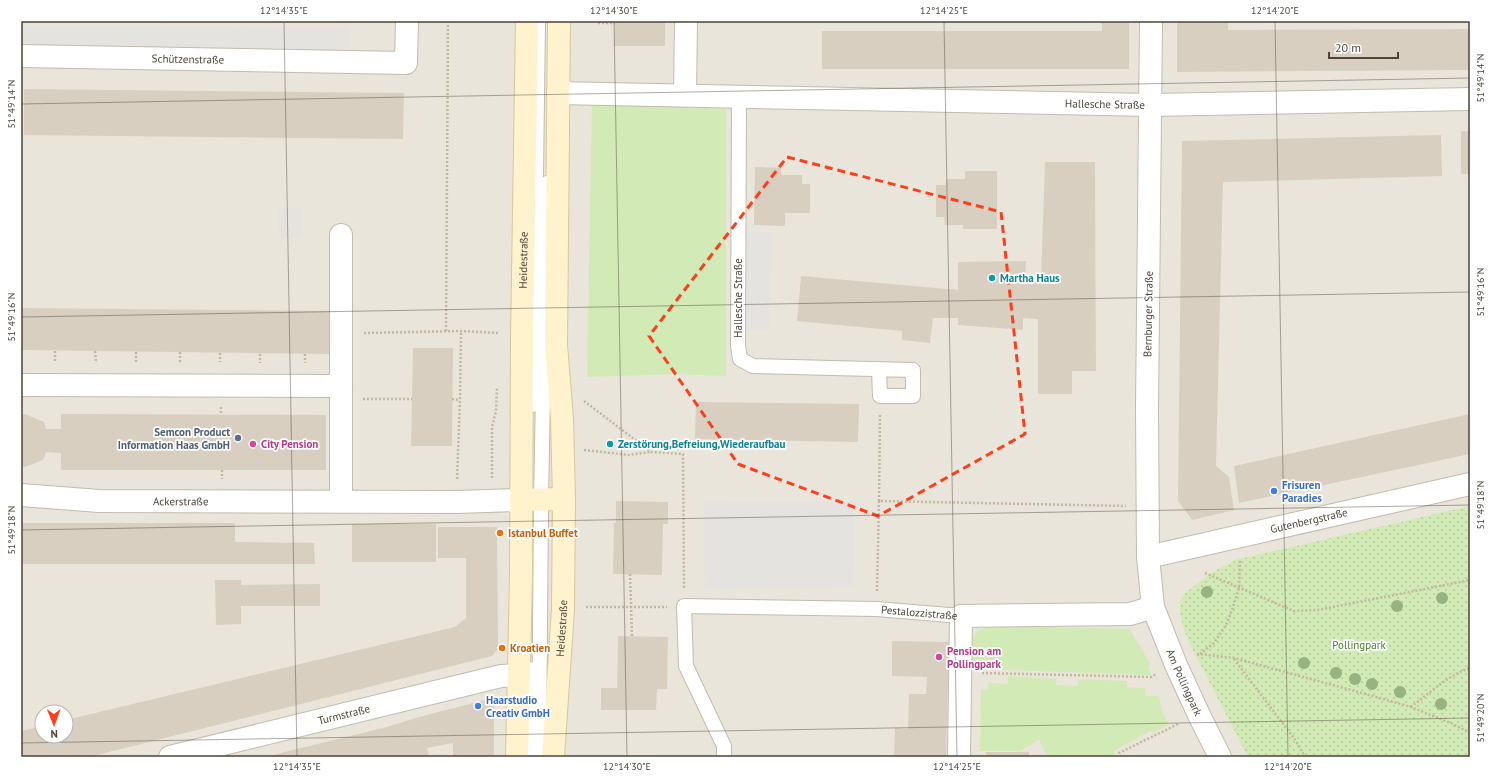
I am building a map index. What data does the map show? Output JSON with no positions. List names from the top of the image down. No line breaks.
{"streets":{"main road":["Heidestraße"],"street":["Schützenstraße","Hallesche Straße","Bernburger Straße","Ackerstraße","Gutenbergstraße","Pestalozzistraße","Am Pollingpark","Turmstraße"]},"crossings":[["Hallesche Straße","Heidestraße"],["Hallesche Straße","Bernburger Straße"],["Heidestraße","Ackerstraße"],["Heidestraße","Turmstraße"],["Bernburger Straße","Gutenbergstraße"],["Bernburger Straße","Pestalozzistraße"],["Bernburger Straße","Am Pollingpark"],["Pestalozzistraße","Am Pollingpark"]],"parks":["Pollingpark"],"places":["Martha Haus","Semcon Product Information Haas GmbH","City Pension","Zerstörung,Befreiung,Wiederaufbau","Frisuren Paradies","Istanbul Buffet","Kroatien","Pension am Pollingpark","Haarstudio Creativ GmbH"],"scale_bar":"20 m","north":"bottom","coordinates":["12°14'35\"E","12°14'30\"E","12°14'25\"E","12°14'20\"E","51°49'14\"N","51°49'16\"N","51°49'18\"N","51°49'20\"N"]}
